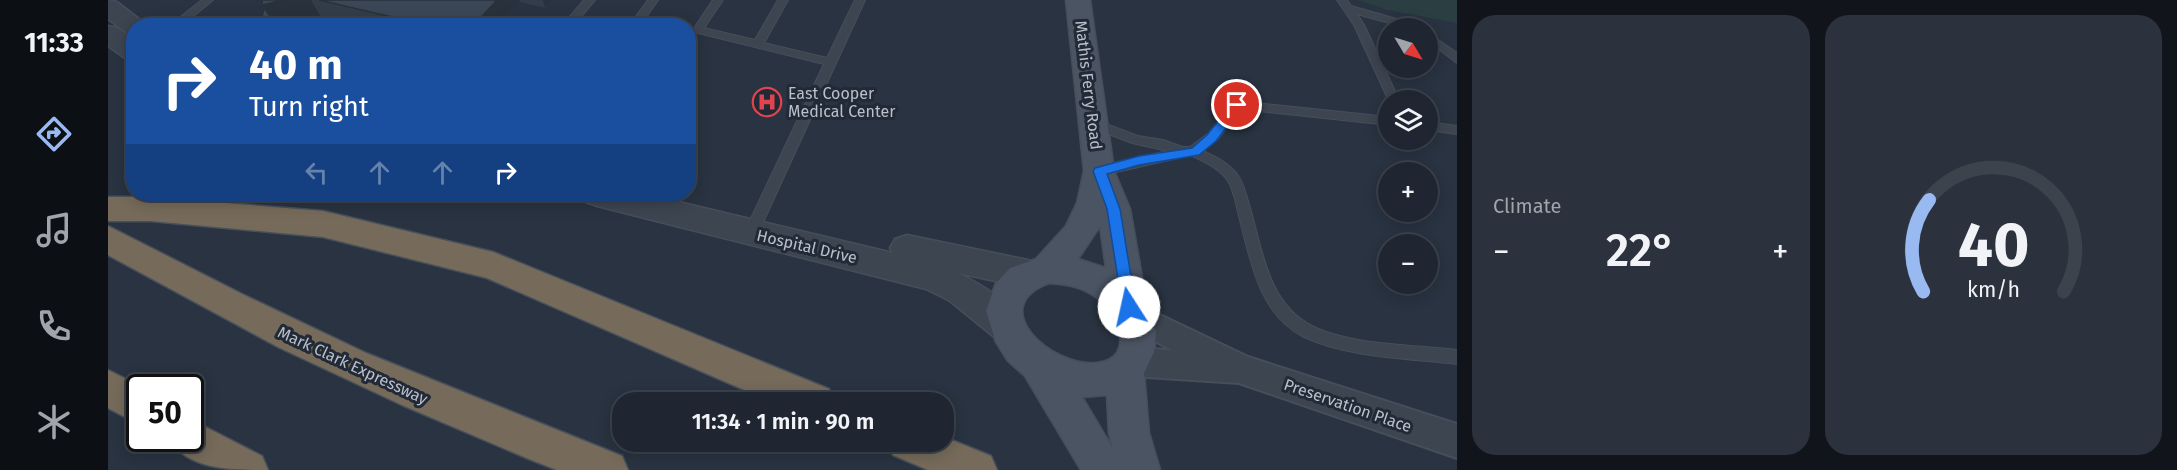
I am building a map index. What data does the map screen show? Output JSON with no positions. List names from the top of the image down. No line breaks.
{"streets":{"highway":["Mark Clark Expressway"],"main road":["Mathis Ferry Road"],"street":["Hospital Drive","Preservation Place"]},"crossings":[["Mathis Ferry Road","Hospital Drive"],["Mathis Ferry Road","Preservation Place"],["Hospital Drive","Preservation Place"]],"places":{"hospital":["East Cooper Medical Center"]},"north":"bottom right","page":{"tabs":"11:33","tile":"Climate","map_buttons":["+","−"],"turn":["40 m","Turn right"],"heat":["−","22°","+"],"limit":"50","trip":"11:34 · 1 min · 90 m","gauge":["40","km/h"]}}
